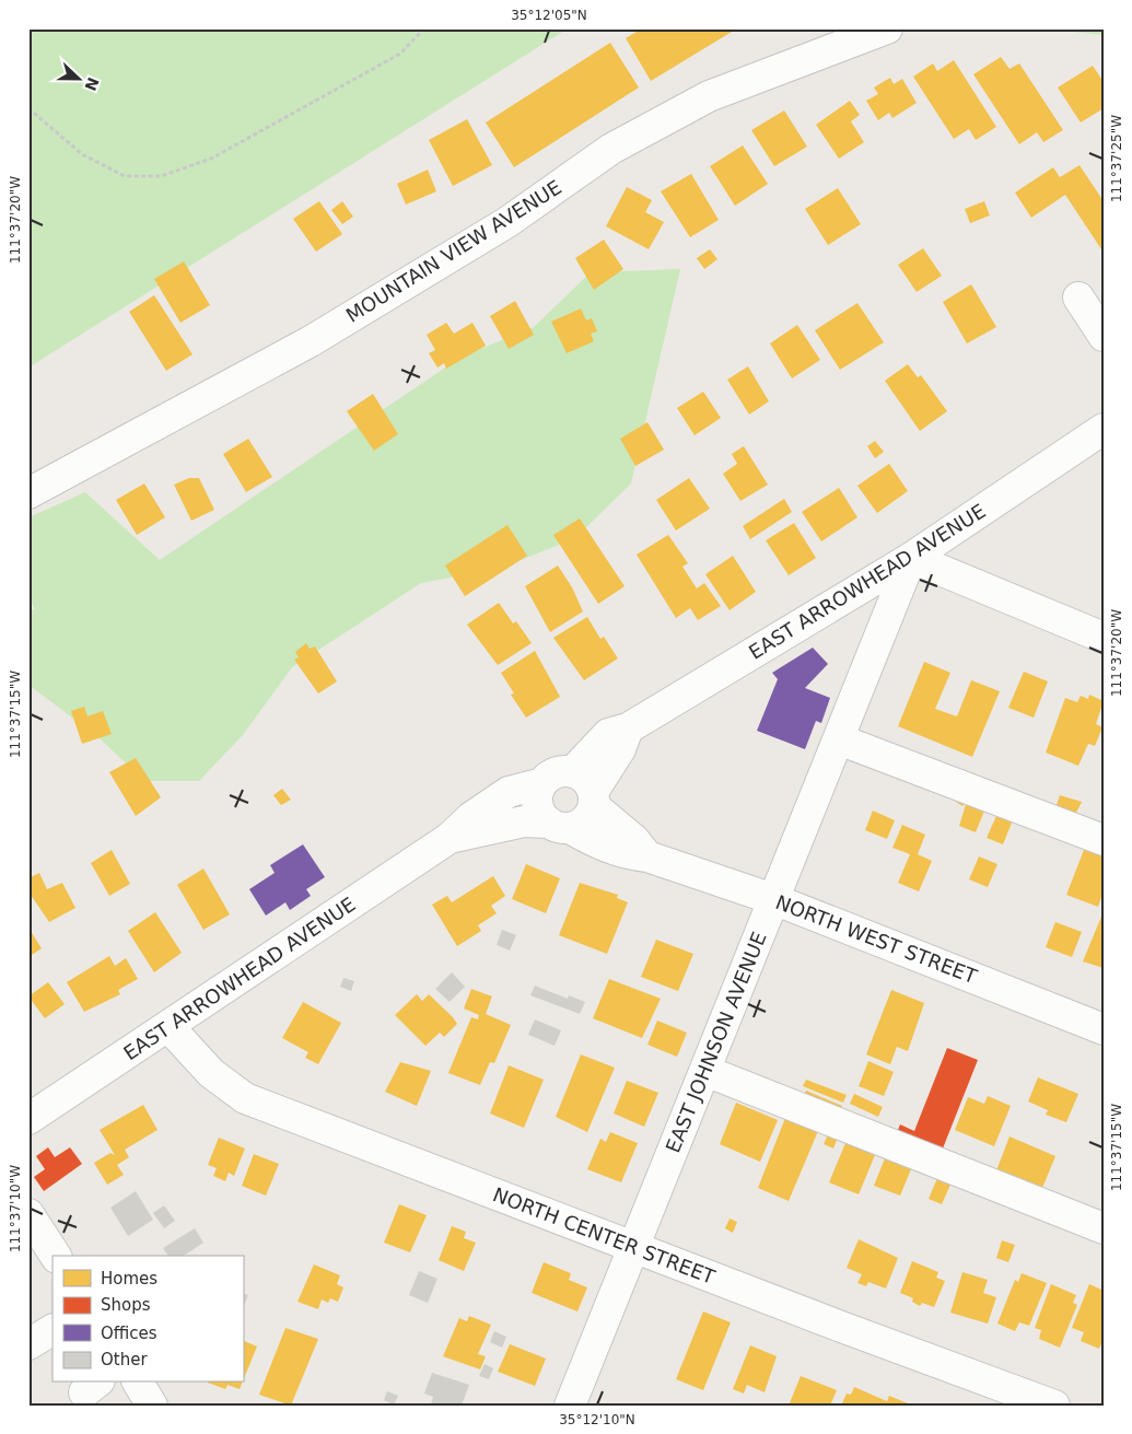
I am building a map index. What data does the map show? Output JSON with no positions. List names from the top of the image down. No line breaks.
{"streets":{"street":["MOUNTAIN VIEW AVENUE","EAST ARROWHEAD AVENUE","NORTH WEST STREET","EAST JOHNSON AVENUE","NORTH CENTER STREET"]},"crossings":[["EAST ARROWHEAD AVENUE","NORTH WEST STREET"],["EAST ARROWHEAD AVENUE","EAST JOHNSON AVENUE"],["NORTH WEST STREET","EAST JOHNSON AVENUE"],["EAST JOHNSON AVENUE","NORTH CENTER STREET"]],"legend":["Homes","Shops","Offices","Other"],"north":"right","coordinates":["35°12'05\"N","111°37'25\"W","111°37'20\"W","111°37'15\"W","111°37'10\"W","35°12'10\"N"]}
